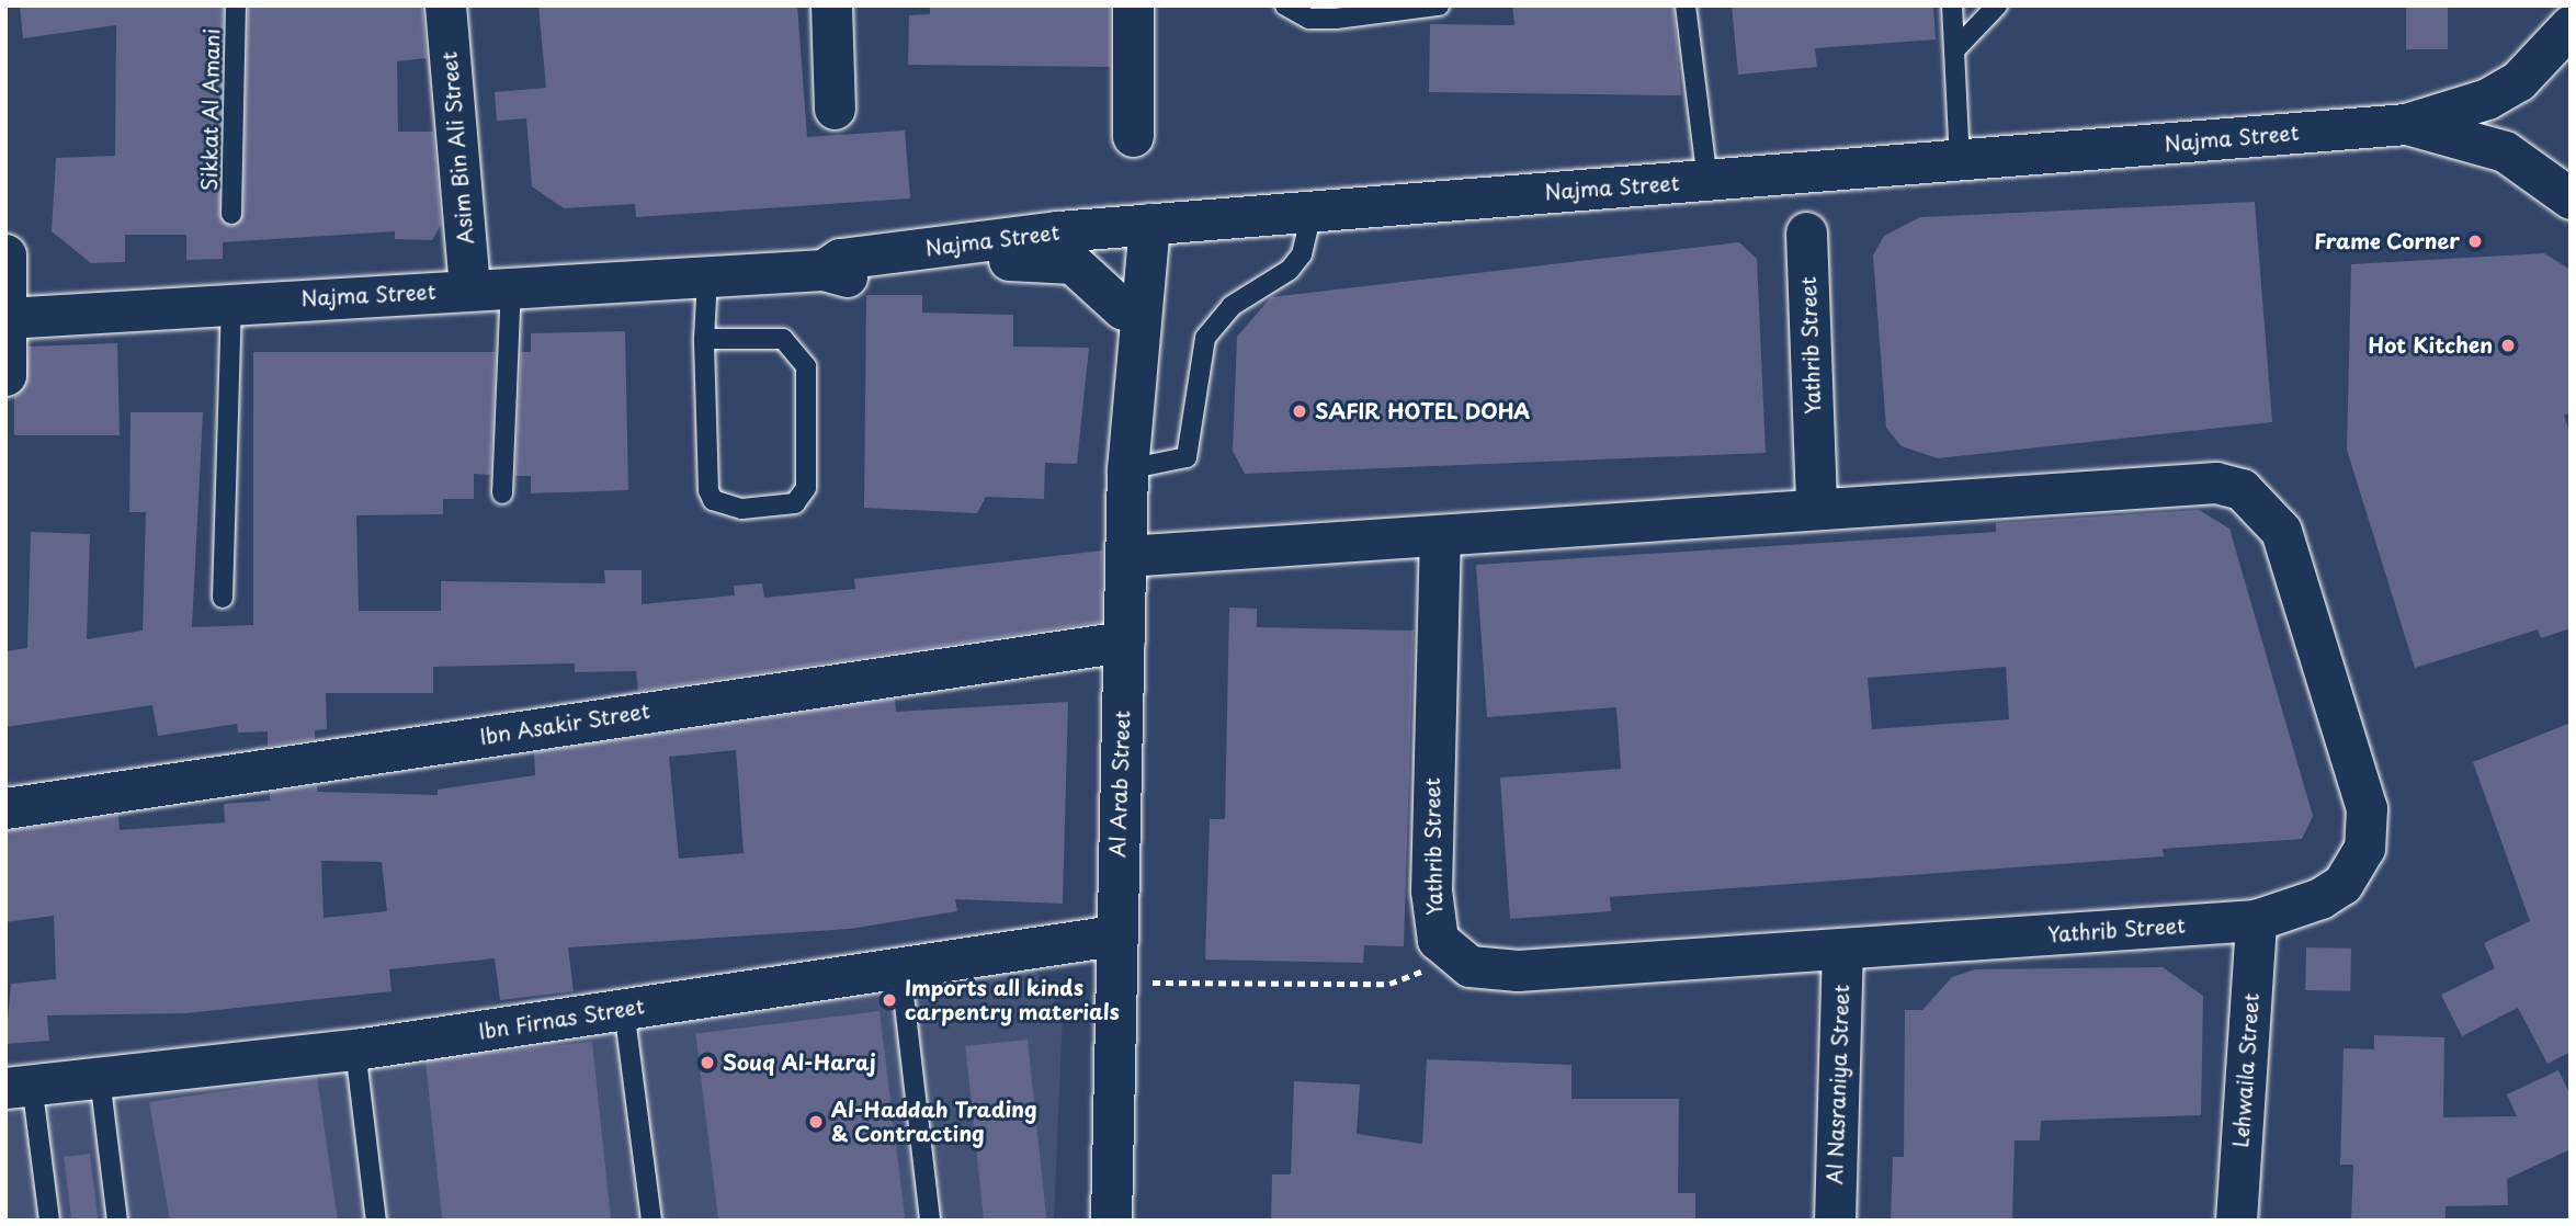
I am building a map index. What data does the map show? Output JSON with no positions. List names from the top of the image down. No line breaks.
{"streets":{"street":["Najma Street","Asim Bin Ali Street","Yathrib Street","Ibn Asakir Street","Al Arab Street","Ibn Firnas Street","Lehwaila Street","Al Nasraniya Street"],"lane":["Sikkat Al Amani"]},"crossings":[["Najma Street","Asim Bin Ali Street"],["Najma Street","Al Arab Street"],["Yathrib Street","Al Arab Street"],["Yathrib Street","Lehwaila Street"],["Yathrib Street","Al Nasraniya Street"],["Ibn Asakir Street","Al Arab Street"],["Al Arab Street","Ibn Firnas Street"]],"places":["Frame Corner","Hot Kitchen","SAFIR HOTEL DOHA","Imports all kinds carpentry materials","Souq Al-Haraj","Al-Haddah Trading & Contracting"]}
